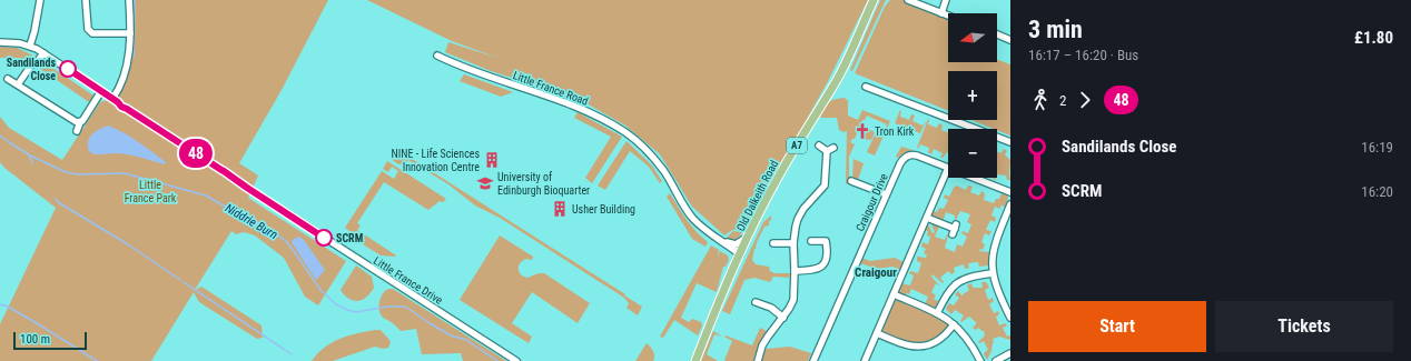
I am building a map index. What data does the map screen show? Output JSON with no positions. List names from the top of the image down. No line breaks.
{"streets":{"main road":["A7","Old Dalkeith Road"],"street":["Little France Road","Craigour Drive","Little France Drive"]},"crossings":[["Little France Road","Old Dalkeith Road"]],"districts":["Craigour"],"water":["Niddrie Burn"],"parks":["Little France Park"],"places":{"other":["Sandilands Close","SCRM"],"church":["Tron Kirk"],"building":["NINE - Life Sciences Innovation Centre","Usher Building"],"school or university":["University of Edinburgh Bioquarter"]},"lines":["bus line 48"],"scale_bar":"100 m","north":"left","page":{"on_map":"48","heading":["3 min","16:17 – 16:20 · Bus","£1.80"],"map_buttons":["+","−"],"legs":["2","48"],"list":[{"name":"Sandilands Close","value":"16:19"},{"name":"SCRM","value":"16:20"}],"buttons":["Start","Tickets"],"scale":"100 m"}}
